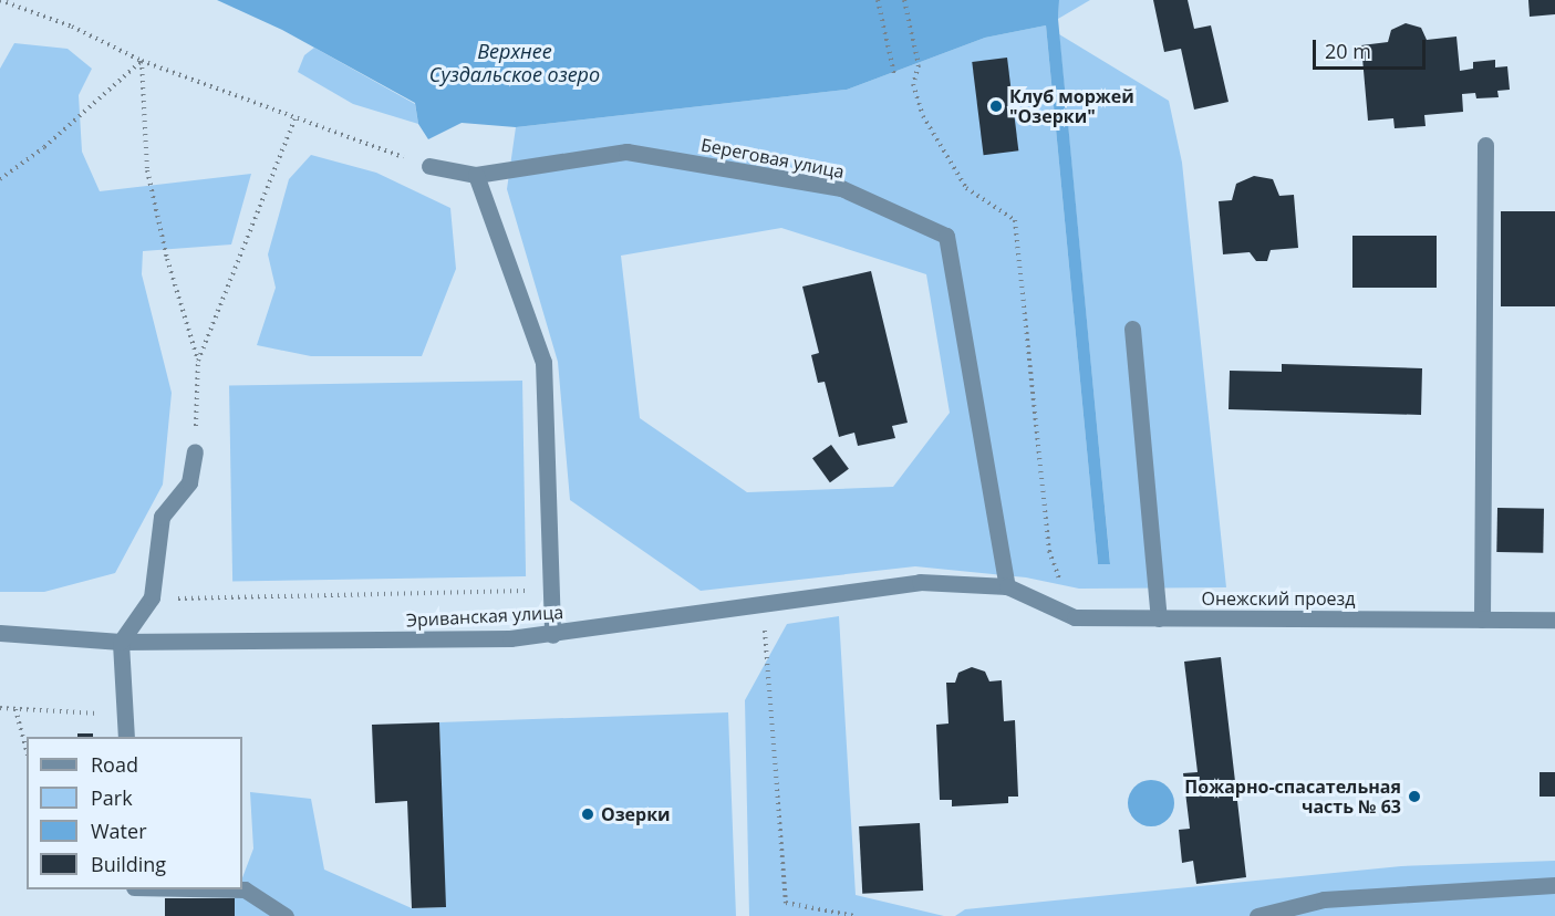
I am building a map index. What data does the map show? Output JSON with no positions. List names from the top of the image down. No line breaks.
{"streets":{"street":["Береговая улица","Онежский проезд","Эриванская улица"]},"crossings":[["Береговая улица","Онежский проезд"],["Береговая улица","Эриванская улица"],["Онежский проезд","Эриванская улица"]],"water":["Верхнее Суздальское озеро"],"places":["Клуб моржей \"Озерки\"","Пожарно-спасательная часть № 63","Озерки"],"legend":["Road","Park","Water","Building"],"scale_bar":"20 m"}
